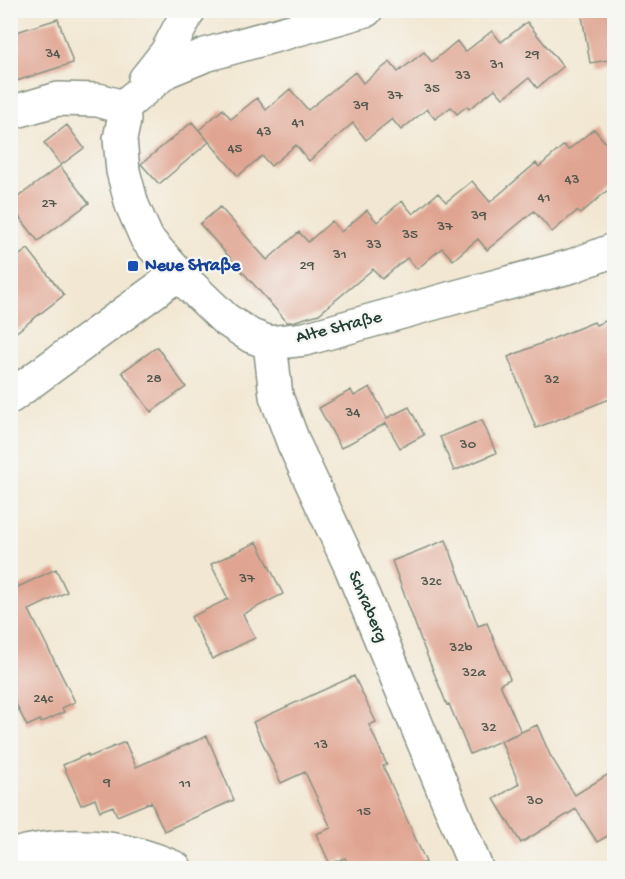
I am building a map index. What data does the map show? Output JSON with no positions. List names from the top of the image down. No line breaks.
{"streets":{"street":["Alte Straße","Schraberg"]},"crossings":[["Alte Straße","Schraberg"]],"places":{"transit":["Neue Straße"]},"house_numbers":["34","29","31","33","35","37","39","41","43","45","43","41","27","39","37","35","33","31","29","28","32","34","30","37","32c","32b","32a","24c","32","13","9","11","30","15"]}
